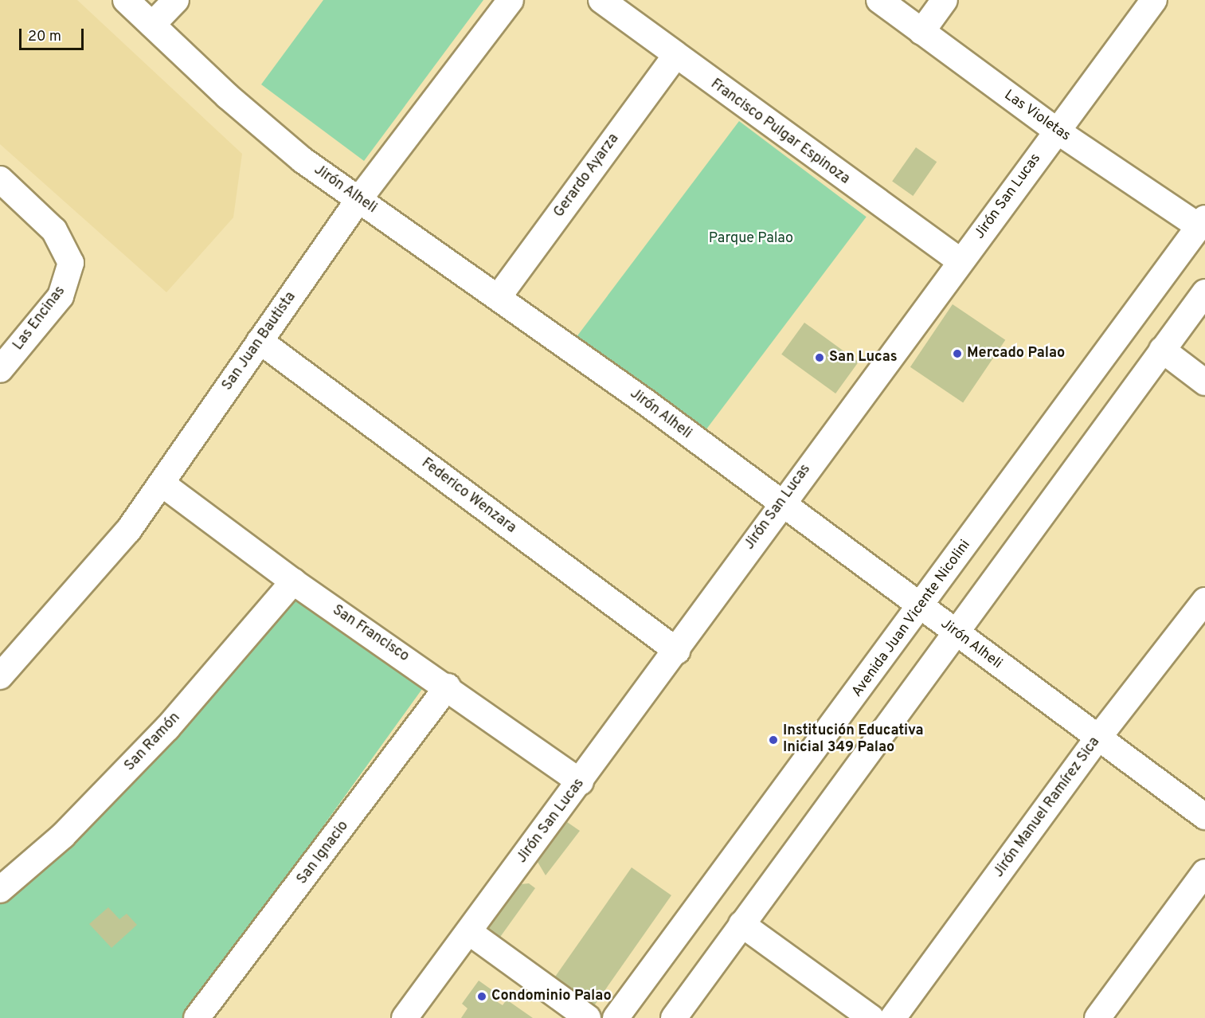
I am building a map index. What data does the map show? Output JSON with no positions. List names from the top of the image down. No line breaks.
{"streets":{"street":["Las Violetas","Francisco Pulgar Espinoza","Gerardo Ayarza","Jirón Alheli","Jirón San Lucas","Las Encinas","San Juan Bautista","Federico Wenzara","Avenida Juan Vicente Nicolini","San Francisco","San Ramón","Jirón Manuel Ramírez Sica","San Ignacio"]},"crossings":[["Las Violetas","Jirón San Lucas"],["Las Violetas","Avenida Juan Vicente Nicolini"],["Francisco Pulgar Espinoza","Gerardo Ayarza"],["Francisco Pulgar Espinoza","Jirón San Lucas"],["Gerardo Ayarza","Jirón Alheli"],["Jirón Alheli","Jirón San Lucas"],["Jirón Alheli","San Juan Bautista"],["Jirón Alheli","Avenida Juan Vicente Nicolini"],["Jirón Alheli","Jirón Manuel Ramírez Sica"],["Jirón San Lucas","Federico Wenzara"],["Jirón San Lucas","San Francisco"],["San Juan Bautista","Federico Wenzara"],["San Juan Bautista","San Francisco"],["San Francisco","San Ramón"],["San Francisco","San Ignacio"]],"parks":["Parque Palao"],"places":["Mercado Palao","San Lucas","Institución Educativa Inicial 349 Palao","Condominio Palao"],"scale_bar":"20 m"}
